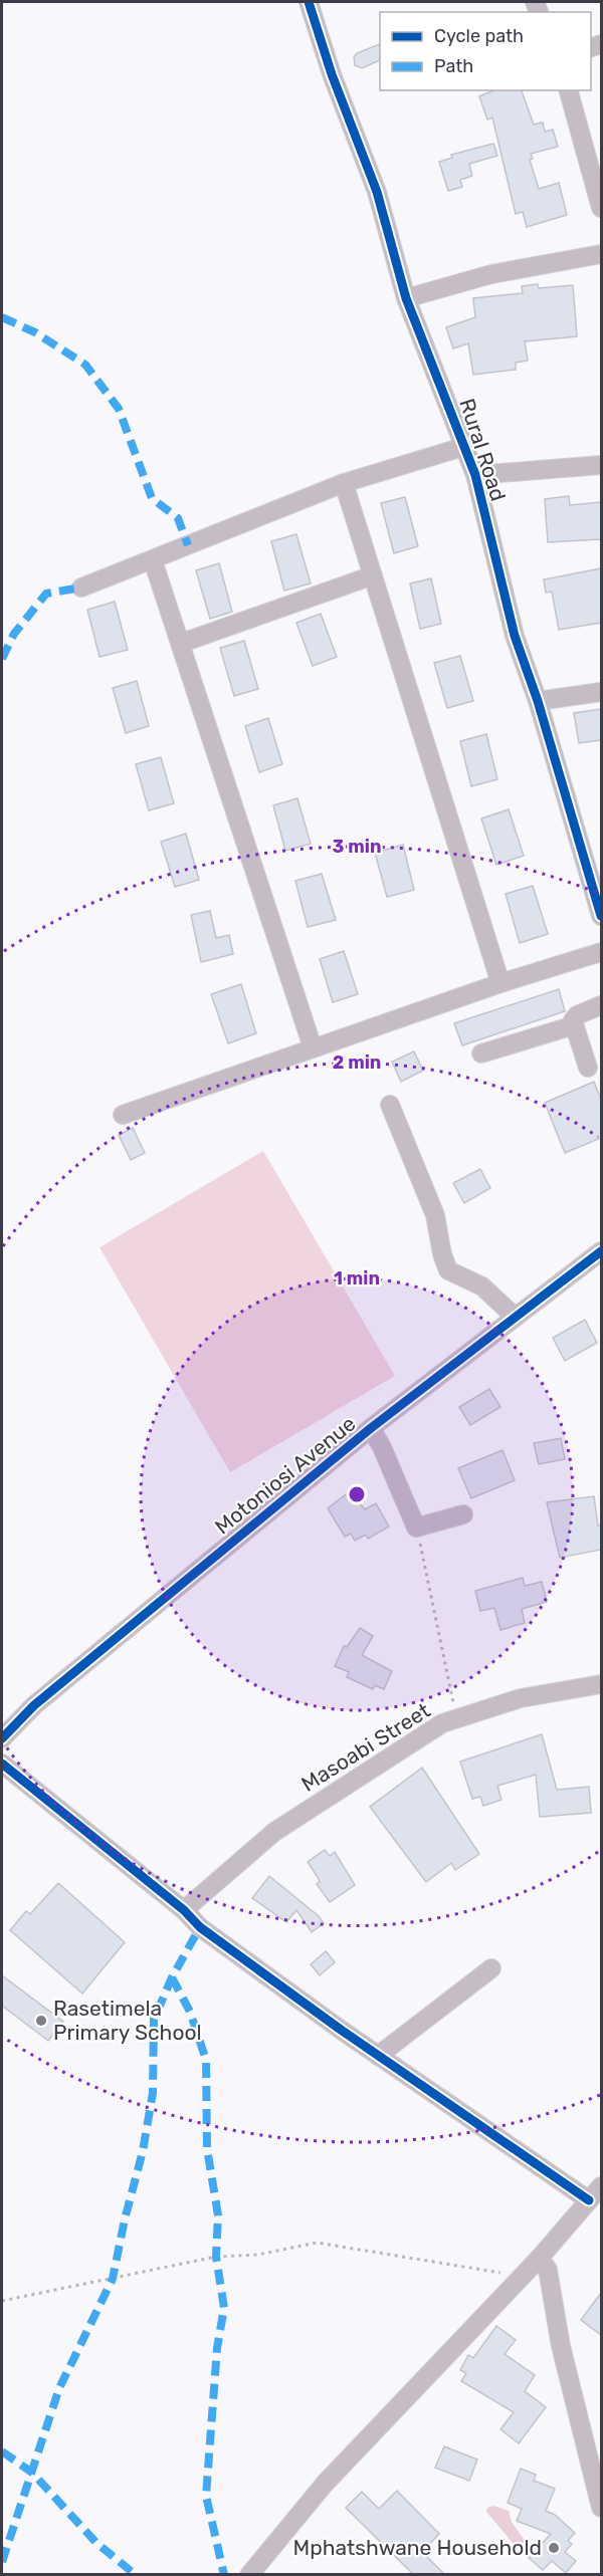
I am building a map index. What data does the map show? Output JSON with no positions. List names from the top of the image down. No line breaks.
{"streets":{"street":["Rural Road","Motoniosi Avenue","Masoabi Street"]},"places":["Rasetimela Primary School","Mphatshwane Household"],"legend":["Cycle path","Path"],"rings":["3 min","2 min","1 min"]}
